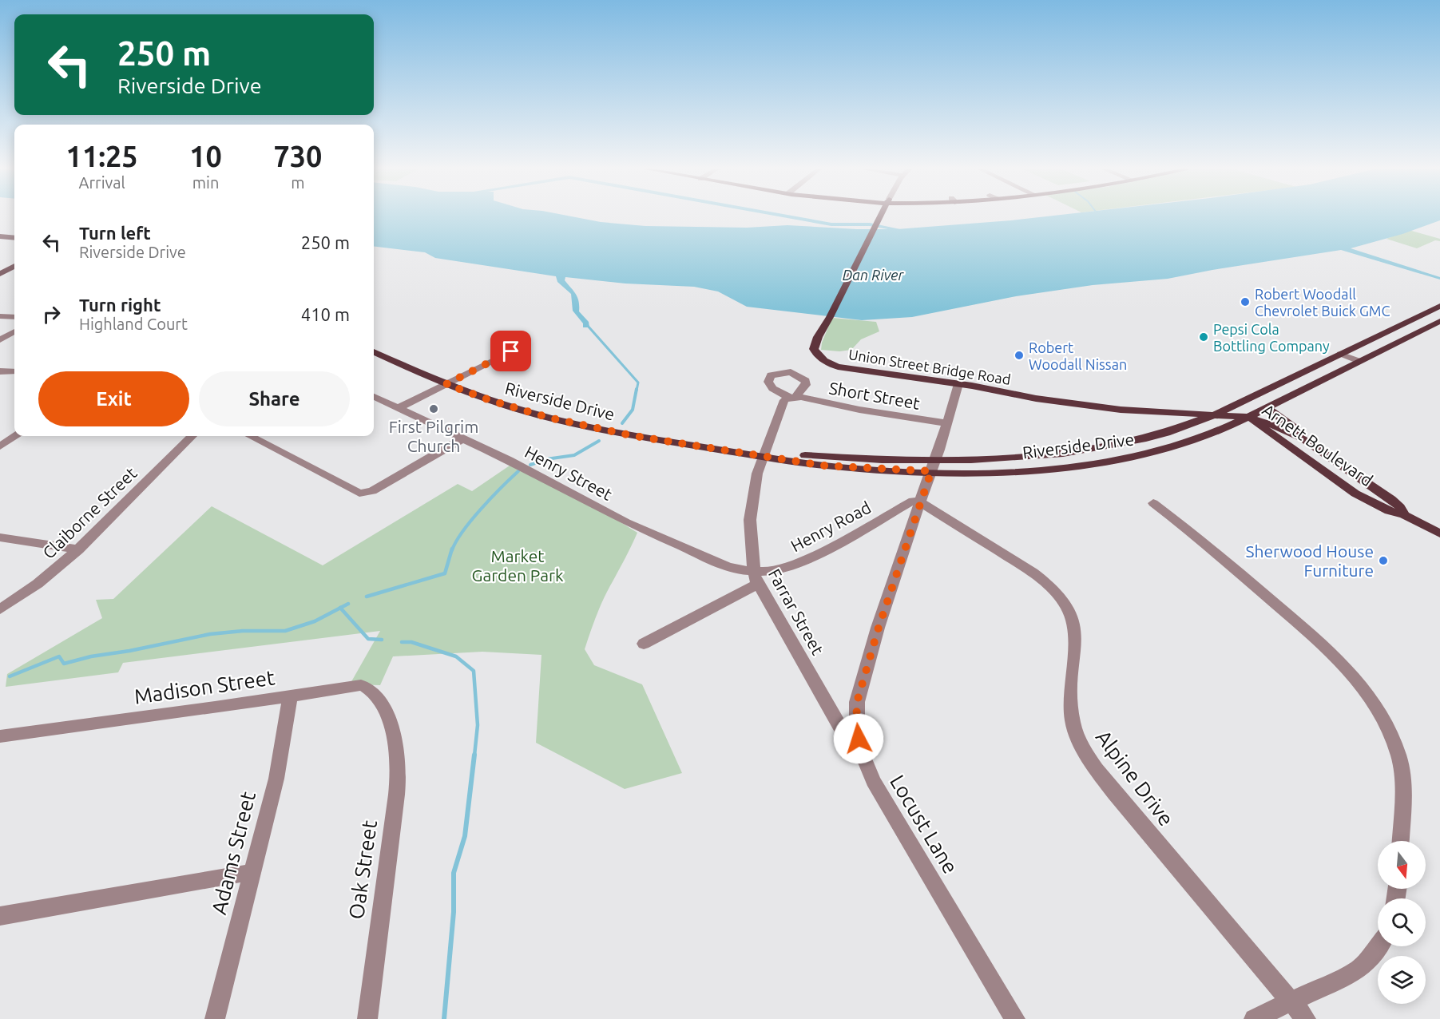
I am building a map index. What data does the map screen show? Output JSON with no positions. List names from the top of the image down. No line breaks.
{"streets":{"main road":["Union Street Bridge Road","Riverside Drive","Arnett Boulevard"],"street":["Short Street","Henry Street","Claiborne Street","Henry Road","Farrar Street","Madison Street","Alpine Drive","Locust Lane","Adams Street","Oak Street"]},"crossings":[["Union Street Bridge Road","Riverside Drive"],["Union Street Bridge Road","Arnett Boulevard"],["Short Street","Farrar Street"],["Riverside Drive","Arnett Boulevard"],["Riverside Drive","Locust Lane"],["Henry Street","Henry Road"],["Henry Street","Farrar Street"],["Henry Road","Farrar Street"],["Henry Road","Alpine Drive"],["Henry Road","Locust Lane"],["Farrar Street","Locust Lane"],["Madison Street","Adams Street"],["Madison Street","Oak Street"],["Alpine Drive","Locust Lane"]],"water":["Dan River"],"parks":["Market Garden Park"],"places":["Robert Woodall Chevrolet Buick GMC","Pepsi Cola Bottling Company","Robert Woodall Nissan","First Pilgrim Church","Sherwood House Furniture"],"north":"bottom","page":{"turn":["250 m","Riverside Drive"],"eta":["11:25","Arrival","10","min","730","m"],"list":[{"name":"Turn left","note":"Riverside Drive","value":"250 m"},{"name":"Turn right","note":"Highland Court","value":"410 m"}],"buttons":["Exit","Share"]}}
